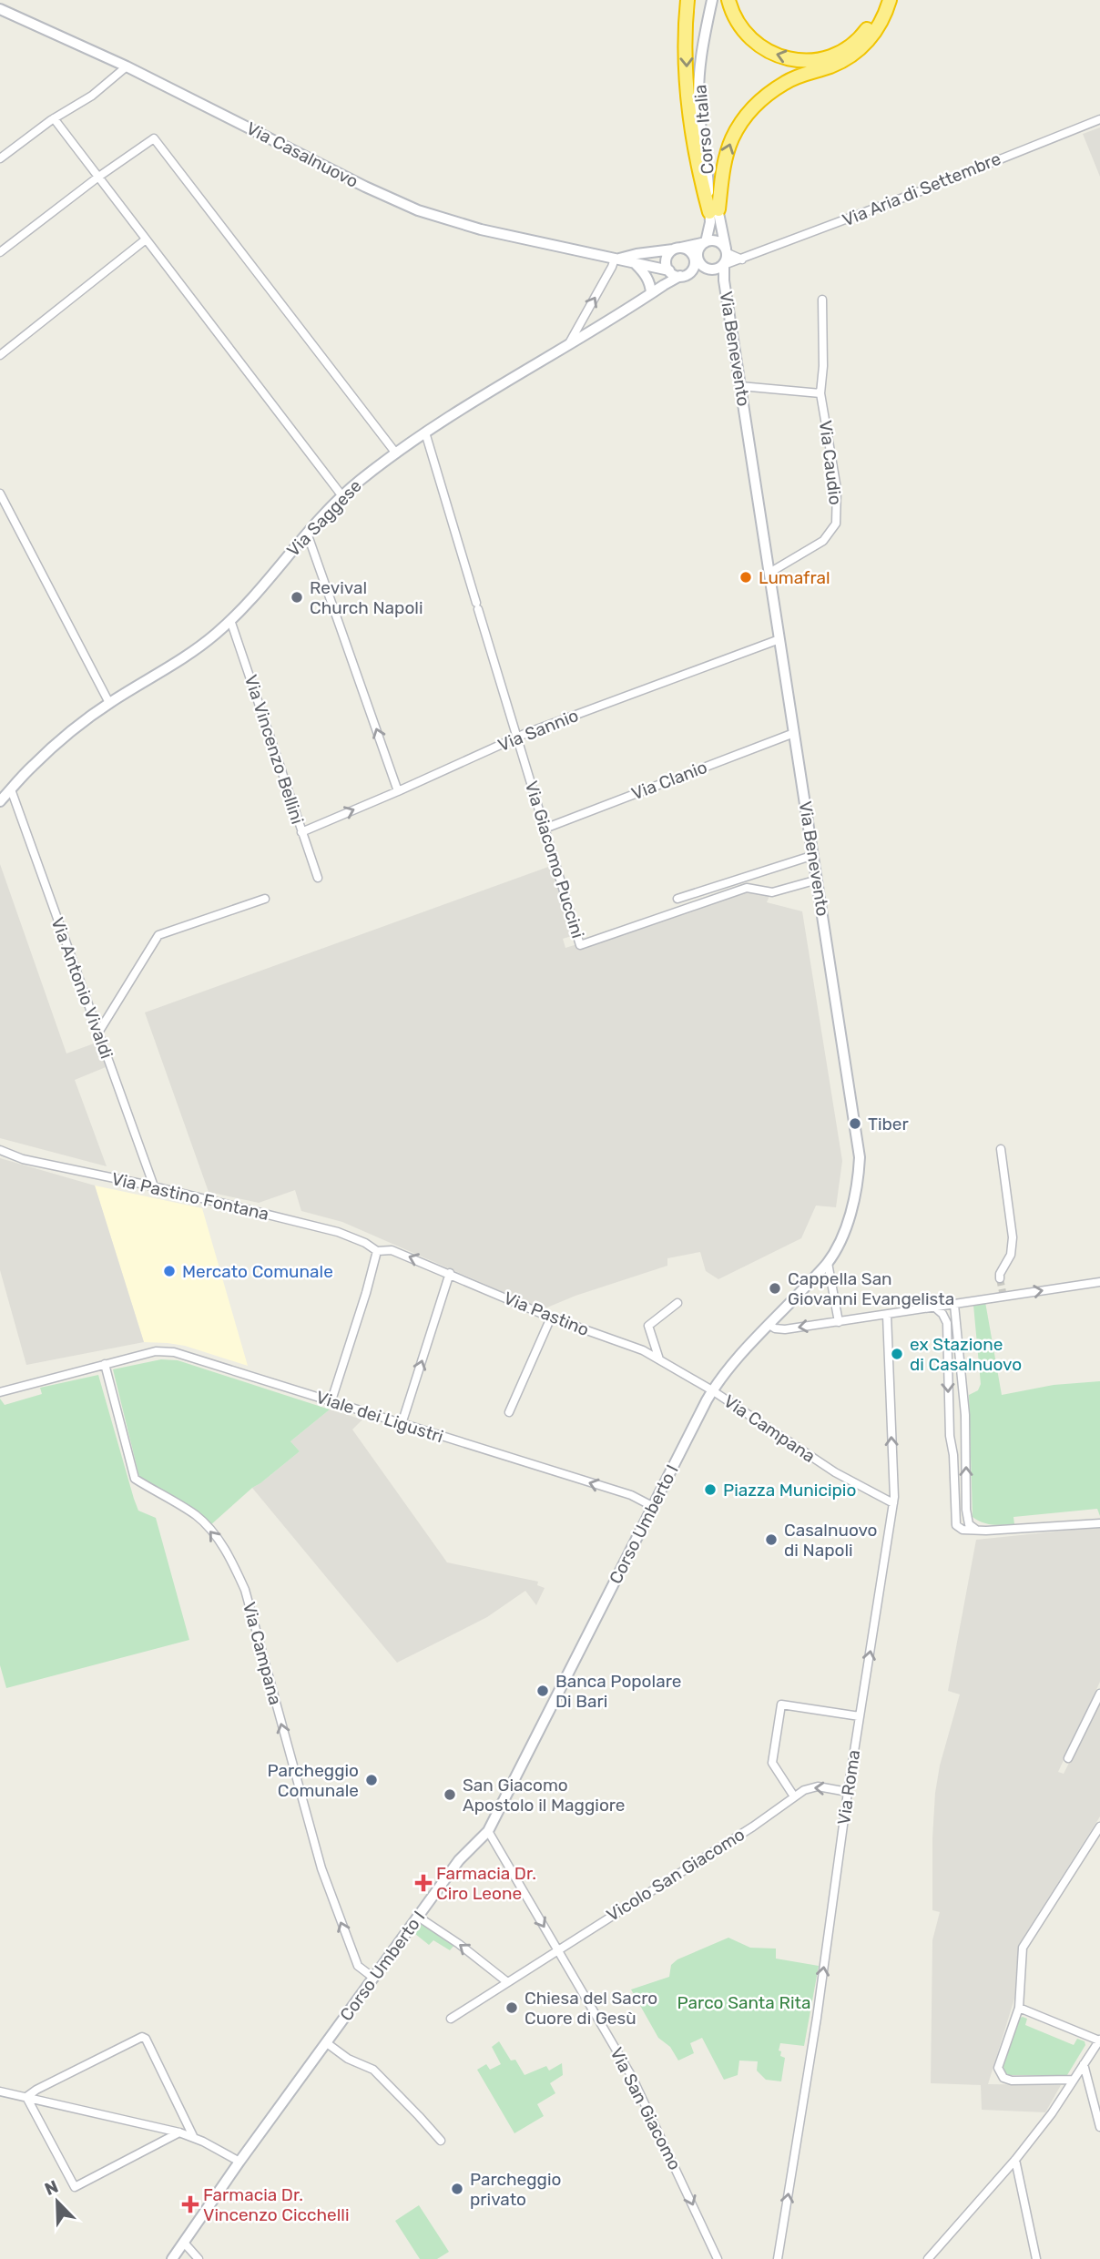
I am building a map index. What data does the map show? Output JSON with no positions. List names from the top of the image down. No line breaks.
{"streets":{"main road":["Corso Italia","Via Casalnuovo","Via Benevento","Via Saggese","Corso Umberto I"],"street":["Via Aria di Settembre","Via Caudio","Via Sannio","Via Vincenzo Bellini","Via Clanio","Via Giacomo Puccini","Via Antonio Vivaldi","Via Pastino Fontana","Via Pastino","Viale dei Ligustri","Via Campana","Via Roma","Vicolo San Giacomo","Via San Giacomo"]},"crossings":[["Via Casalnuovo","Via Saggese"],["Via Aria di Settembre","Via Benevento"],["Via Benevento","Via Caudio"],["Via Benevento","Via Sannio"],["Via Benevento","Via Clanio"],["Via Benevento","Via Giacomo Puccini"],["Via Benevento","Via Pastino"],["Via Benevento","Via Campana"],["Via Benevento","Corso Umberto I"],["Via Saggese","Via Vincenzo Bellini"],["Via Saggese","Via Giacomo Puccini"],["Via Saggese","Via Antonio Vivaldi"],["Via Sannio","Via Vincenzo Bellini"],["Via Sannio","Via Giacomo Puccini"],["Via Clanio","Via Giacomo Puccini"],["Via Antonio Vivaldi","Via Pastino Fontana"],["Via Pastino Fontana","Via Pastino"],["Via Pastino","Via Campana"],["Via Pastino","Corso Umberto I"],["Viale dei Ligustri","Via Campana"],["Viale dei Ligustri","Corso Umberto I"],["Via Campana","Corso Umberto I"],["Via Campana","Via Roma"],["Corso Umberto I","Via San Giacomo"],["Via Roma","Vicolo San Giacomo"],["Vicolo San Giacomo","Via San Giacomo"]],"one_way":["Viale dei Ligustri","Via Campana","Via Roma","Via San Giacomo"],"parks":["Parco Santa Rita"],"places":{"other":["Lumafral","Revival Church Napoli","Tiber","Mercato Comunale","Cappella San Giovanni Evangelista","ex Stazione di Casalnuovo","Piazza Municipio","Casalnuovo di Napoli","Banca Popolare Di Bari","Parcheggio Comunale","San Giacomo Apostolo il Maggiore","Chiesa del Sacro Cuore di Gesù","Parcheggio privato"],"health":["Farmacia Dr. Ciro Leone","Farmacia Dr. Vincenzo Cicchelli"]},"north":"top left"}
